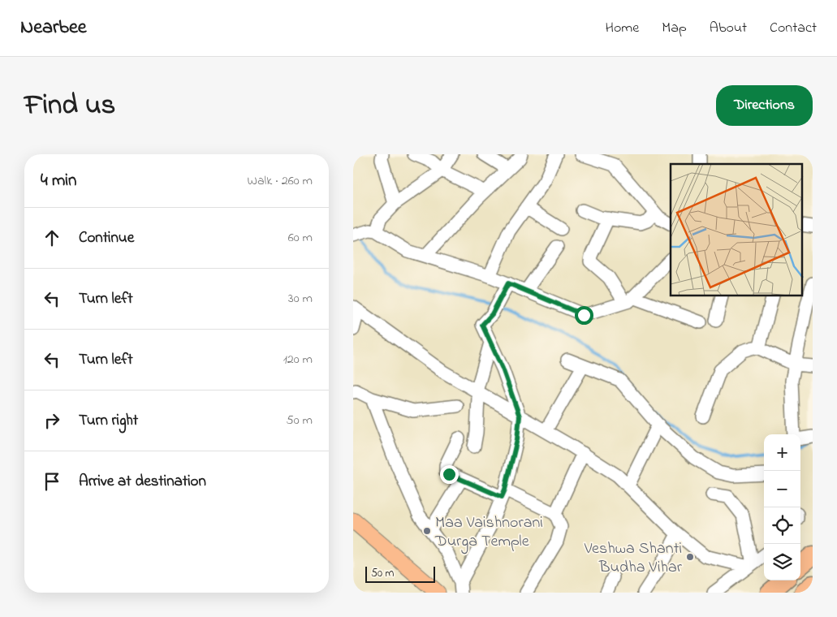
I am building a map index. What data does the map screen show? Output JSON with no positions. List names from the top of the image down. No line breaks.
{"places":["Maa Vaishnorani Durga Temple","Veshwa Shanti Budha Vihar"],"scale_bar":"50 m","page":{"header":"Nearbee","nav":["Home","Map","About","Contact"],"title":"Find us","buttons":"Directions","heading":["4 min","Walk · 260 m"],"list":[["Continue","60 m"],["Turn left","30 m"],["Turn left","120 m"],["Turn right","50 m"],"Arrive at destination"],"map_buttons":["+","−"],"scale":"50 m"}}
